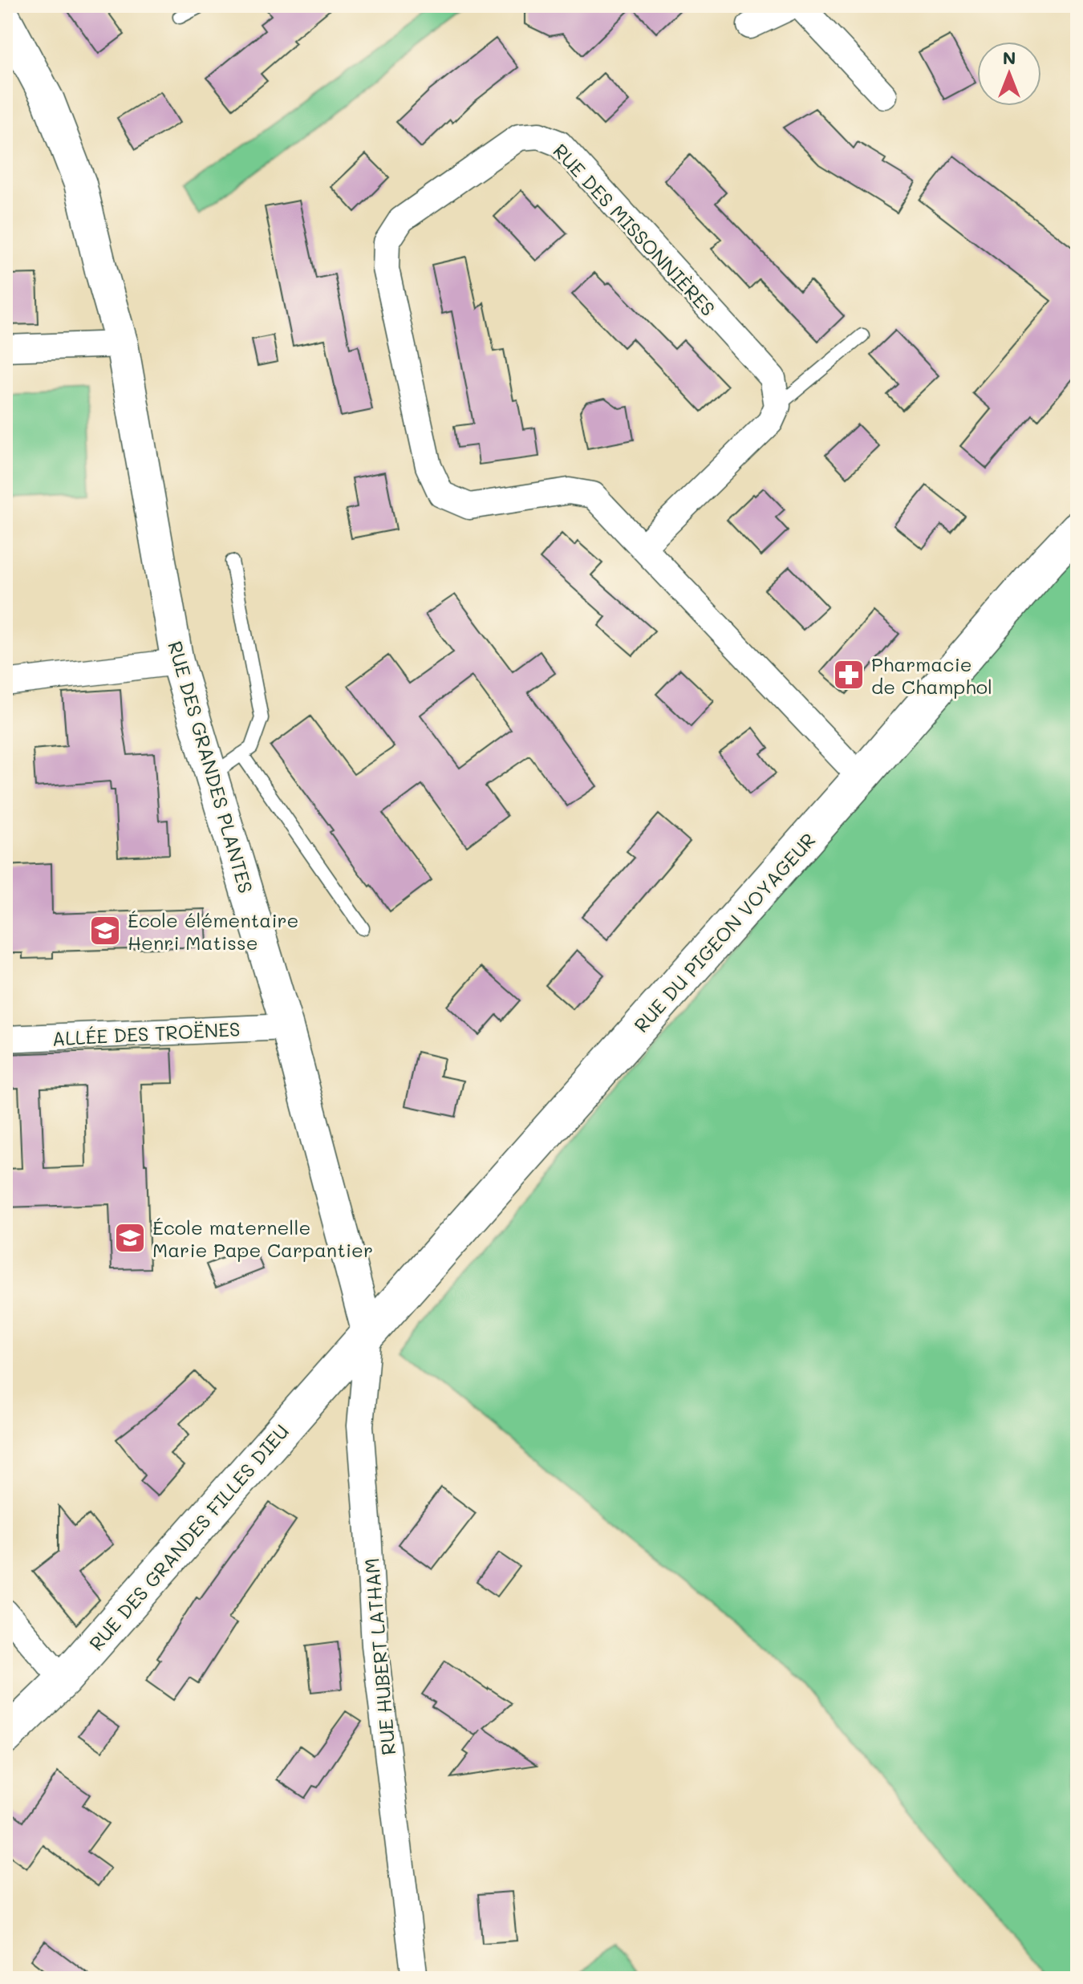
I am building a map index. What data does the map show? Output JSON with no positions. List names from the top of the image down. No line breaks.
{"streets":{"main road":["RUE DU PIGEON VOYAGEUR","RUE DES GRANDES FILLES DIEU"],"street":["RUE DES MISSONNIÈRES","RUE DES GRANDES PLANTES","ALLÉE DES TROËNES","RUE HUBERT LATHAM"]},"crossings":[["RUE DES MISSONNIÈRES","RUE DU PIGEON VOYAGEUR"],["RUE DES GRANDES PLANTES","RUE DU PIGEON VOYAGEUR"],["RUE DES GRANDES PLANTES","ALLÉE DES TROËNES"],["RUE DES GRANDES PLANTES","RUE DES GRANDES FILLES DIEU"],["RUE DES GRANDES PLANTES","RUE HUBERT LATHAM"],["RUE DU PIGEON VOYAGEUR","RUE DES GRANDES FILLES DIEU"],["RUE DU PIGEON VOYAGEUR","RUE HUBERT LATHAM"],["RUE DES GRANDES FILLES DIEU","RUE HUBERT LATHAM"]],"places":{"pharmacy":["Pharmacie de Champhol"],"school or university":["École élémentaire Henri Matisse","École maternelle Marie Pape Carpantier"]},"north":"top"}
